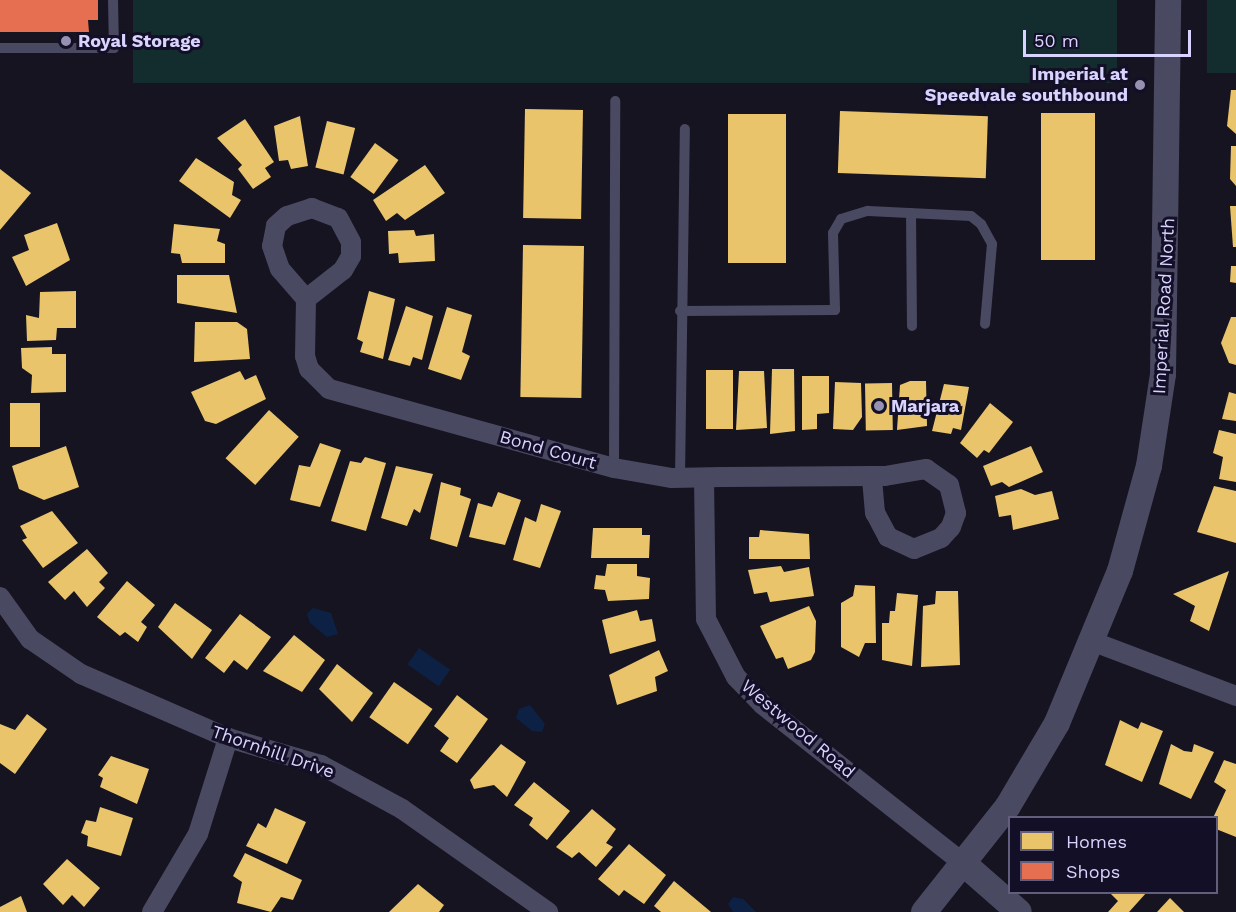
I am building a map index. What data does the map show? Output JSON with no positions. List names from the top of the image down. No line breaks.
{"streets":{"street":["Imperial Road North","Bond Court","Westwood Road","Thornhill Drive"]},"crossings":[["Imperial Road North","Westwood Road"],["Bond Court","Westwood Road"]],"places":["Royal Storage","Imperial at Speedvale southbound","Marjara"],"legend":["Homes","Shops"],"scale_bar":"50 m"}
